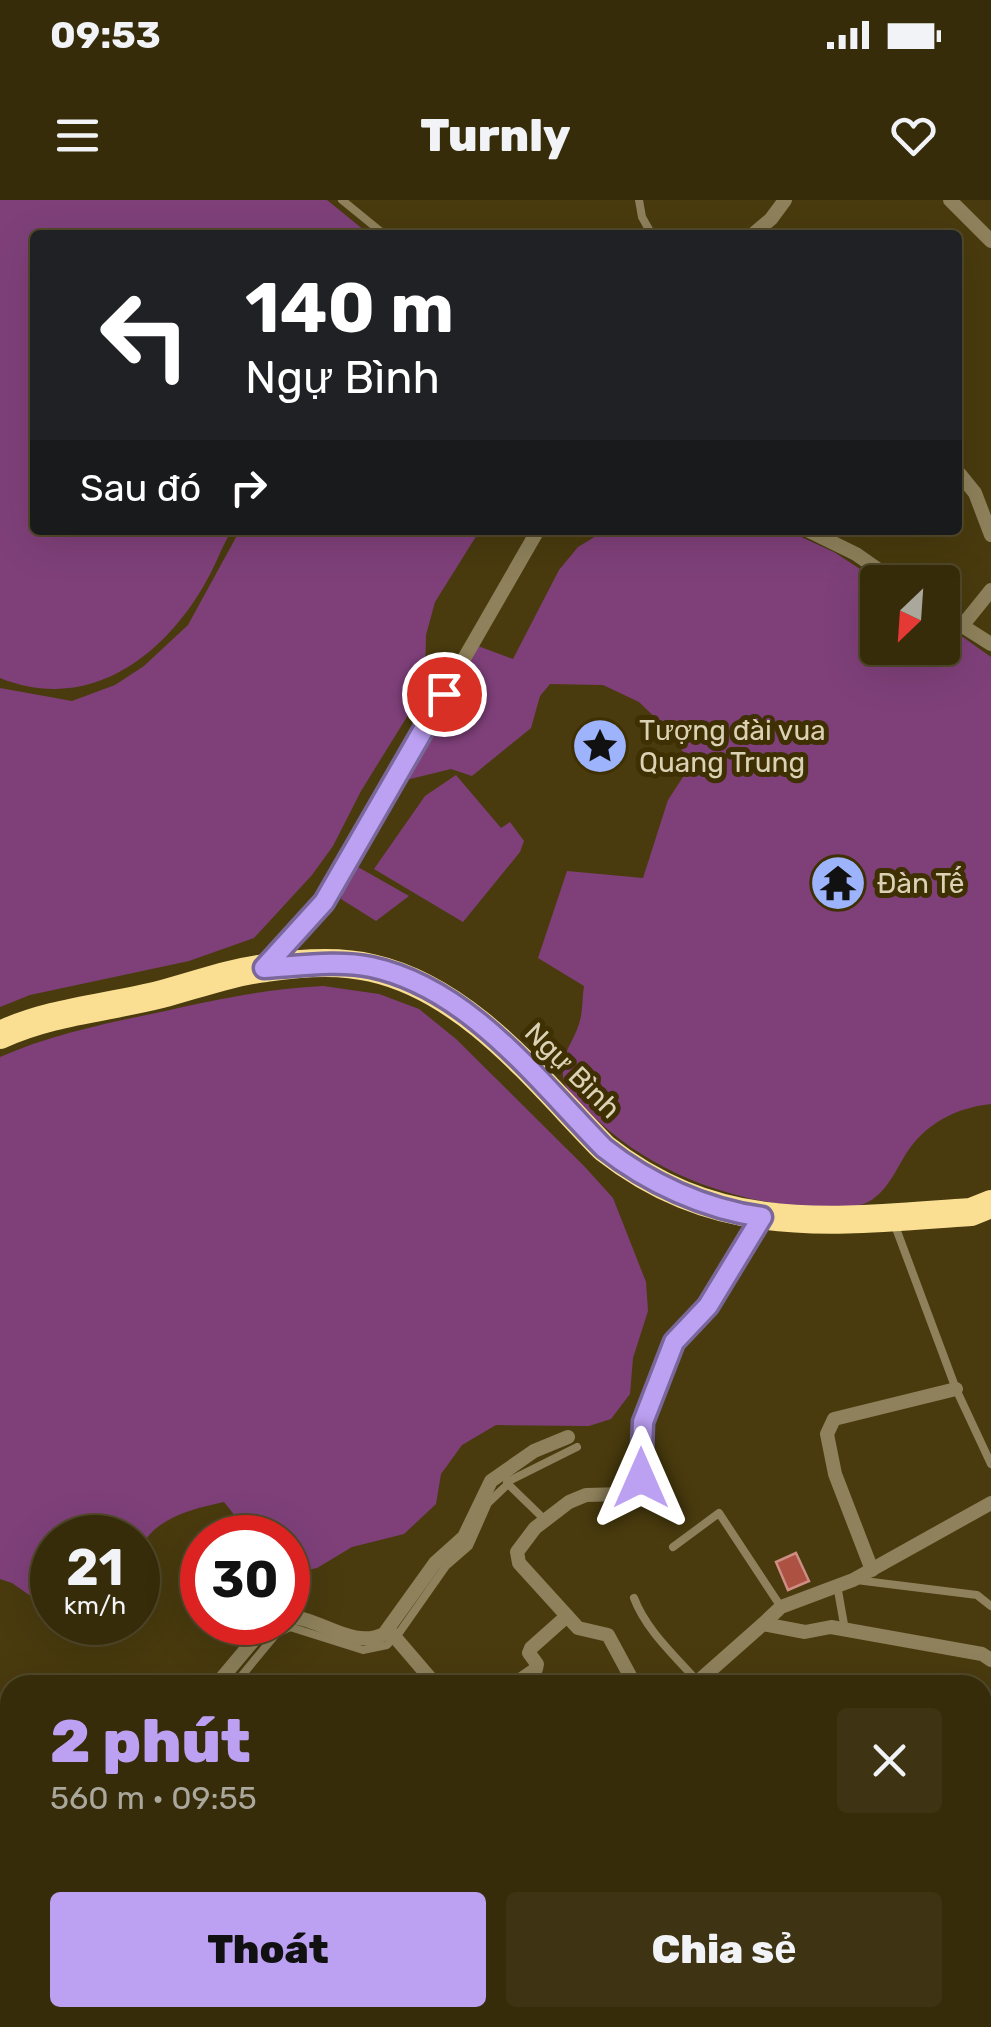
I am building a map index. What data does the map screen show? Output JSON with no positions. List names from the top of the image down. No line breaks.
{"streets":{"highway":["Ngự Bình"]},"places":{"place":["Tượng đài vua Quang Trung"],"temple":["Đàn Tế"]},"north":"bottom left","page":{"status":"09:53","header":"Turnly","turn":["140 m","Ngự Bình"],"then":"Sau đó","speed":"21 km/h","limit":"30","heading":["2 phút","560 m · 09:55"],"buttons":["Thoát","Chia sẻ"]}}
